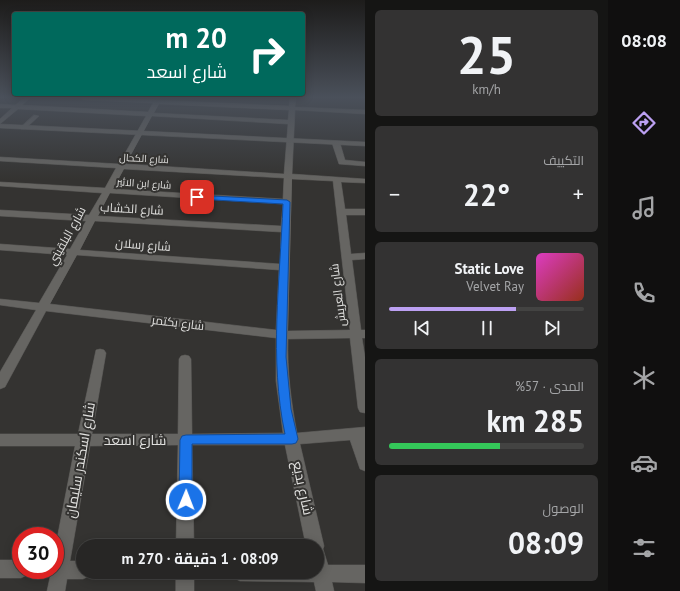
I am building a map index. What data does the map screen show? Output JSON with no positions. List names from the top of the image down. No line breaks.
{"streets":{"street":["شارع الكحال","شارع ابن الاثير","شارع الخشاب","شارع البلقيني","شارع رسلان","شارع العريش","شارع بكتمر","شارع اسعد","شارع اسكندر سليمان","شارع بديع"]},"crossings":[["شارع الكحال","شارع البلقيني"],["شارع الكحال","شارع العريش"],["شارع الكحال","شارع بديع"],["شارع ابن الاثير","شارع البلقيني"],["شارع ابن الاثير","شارع بديع"],["شارع الخشاب","شارع البلقيني"],["شارع الخشاب","شارع بديع"],["شارع البلقيني","شارع رسلان"],["شارع البلقيني","شارع بكتمر"],["شارع رسلان","شارع بديع"],["شارع العريش","شارع بكتمر"],["شارع بكتمر","شارع بديع"],["شارع اسعد","شارع اسكندر سليمان"],["شارع اسعد","شارع بديع"]],"page":{"tabs":"08:08","tile":[["25","km/h"],"التكييف",["المدى · 57%","285 km"],["الوصول","08:09"]],"turn":["20 m","شارع اسعد"],"heat":["−","22°","+"],"song":["Static Love","Velvet Ray"],"limit":"30","trip":"08:09 · 1 دقيقة · 270 m"}}
